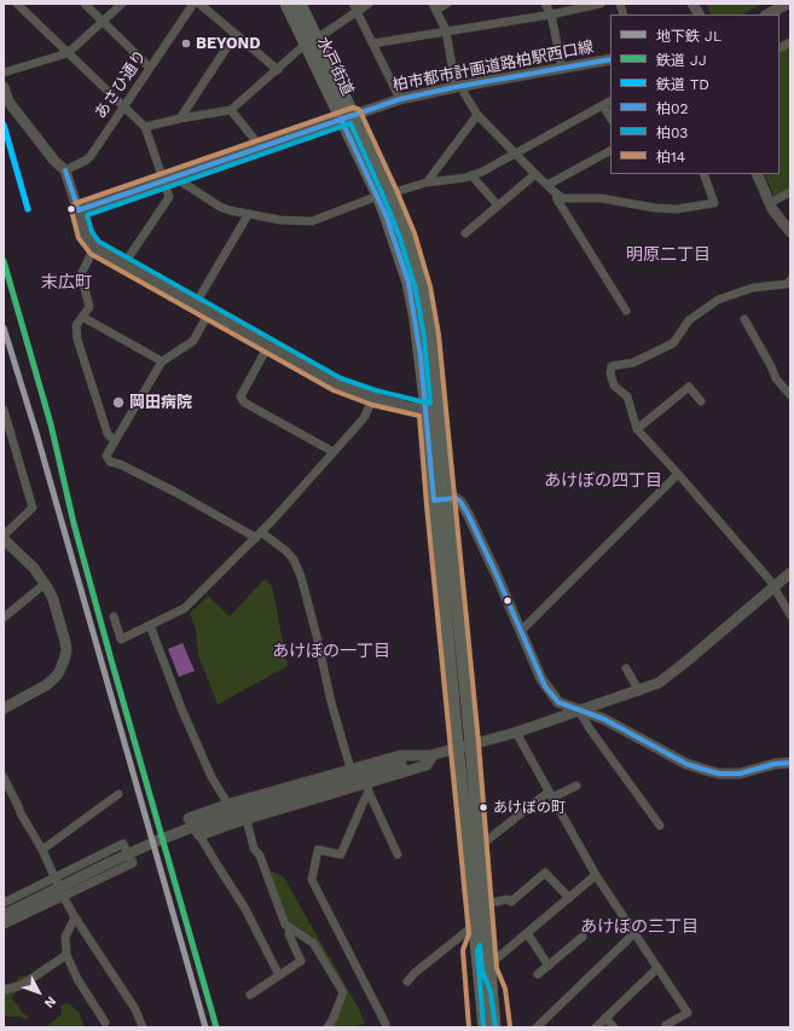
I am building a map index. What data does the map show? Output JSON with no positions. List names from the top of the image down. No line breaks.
{"streets":{"highway":["水戸街道"],"street":["柏市都市計画道路柏駅西口線","あさひ通り"]},"crossings":[["水戸街道","柏市都市計画道路柏駅西口線"]],"districts":["明原二丁目","末広町","あけぼの四丁目","あけぼの一丁目","あけぼの三丁目"],"places":["BEYOND","岡田病院","あけぼの町"],"lines":["transit line 柏02","transit line 柏14","transit line 柏03","rail line TD","rail line JJ","metro line JL"],"legend":["地下鉄 JL","鉄道 JJ","鉄道 TD","柏02","柏03","柏14"],"north":"bottom right"}
